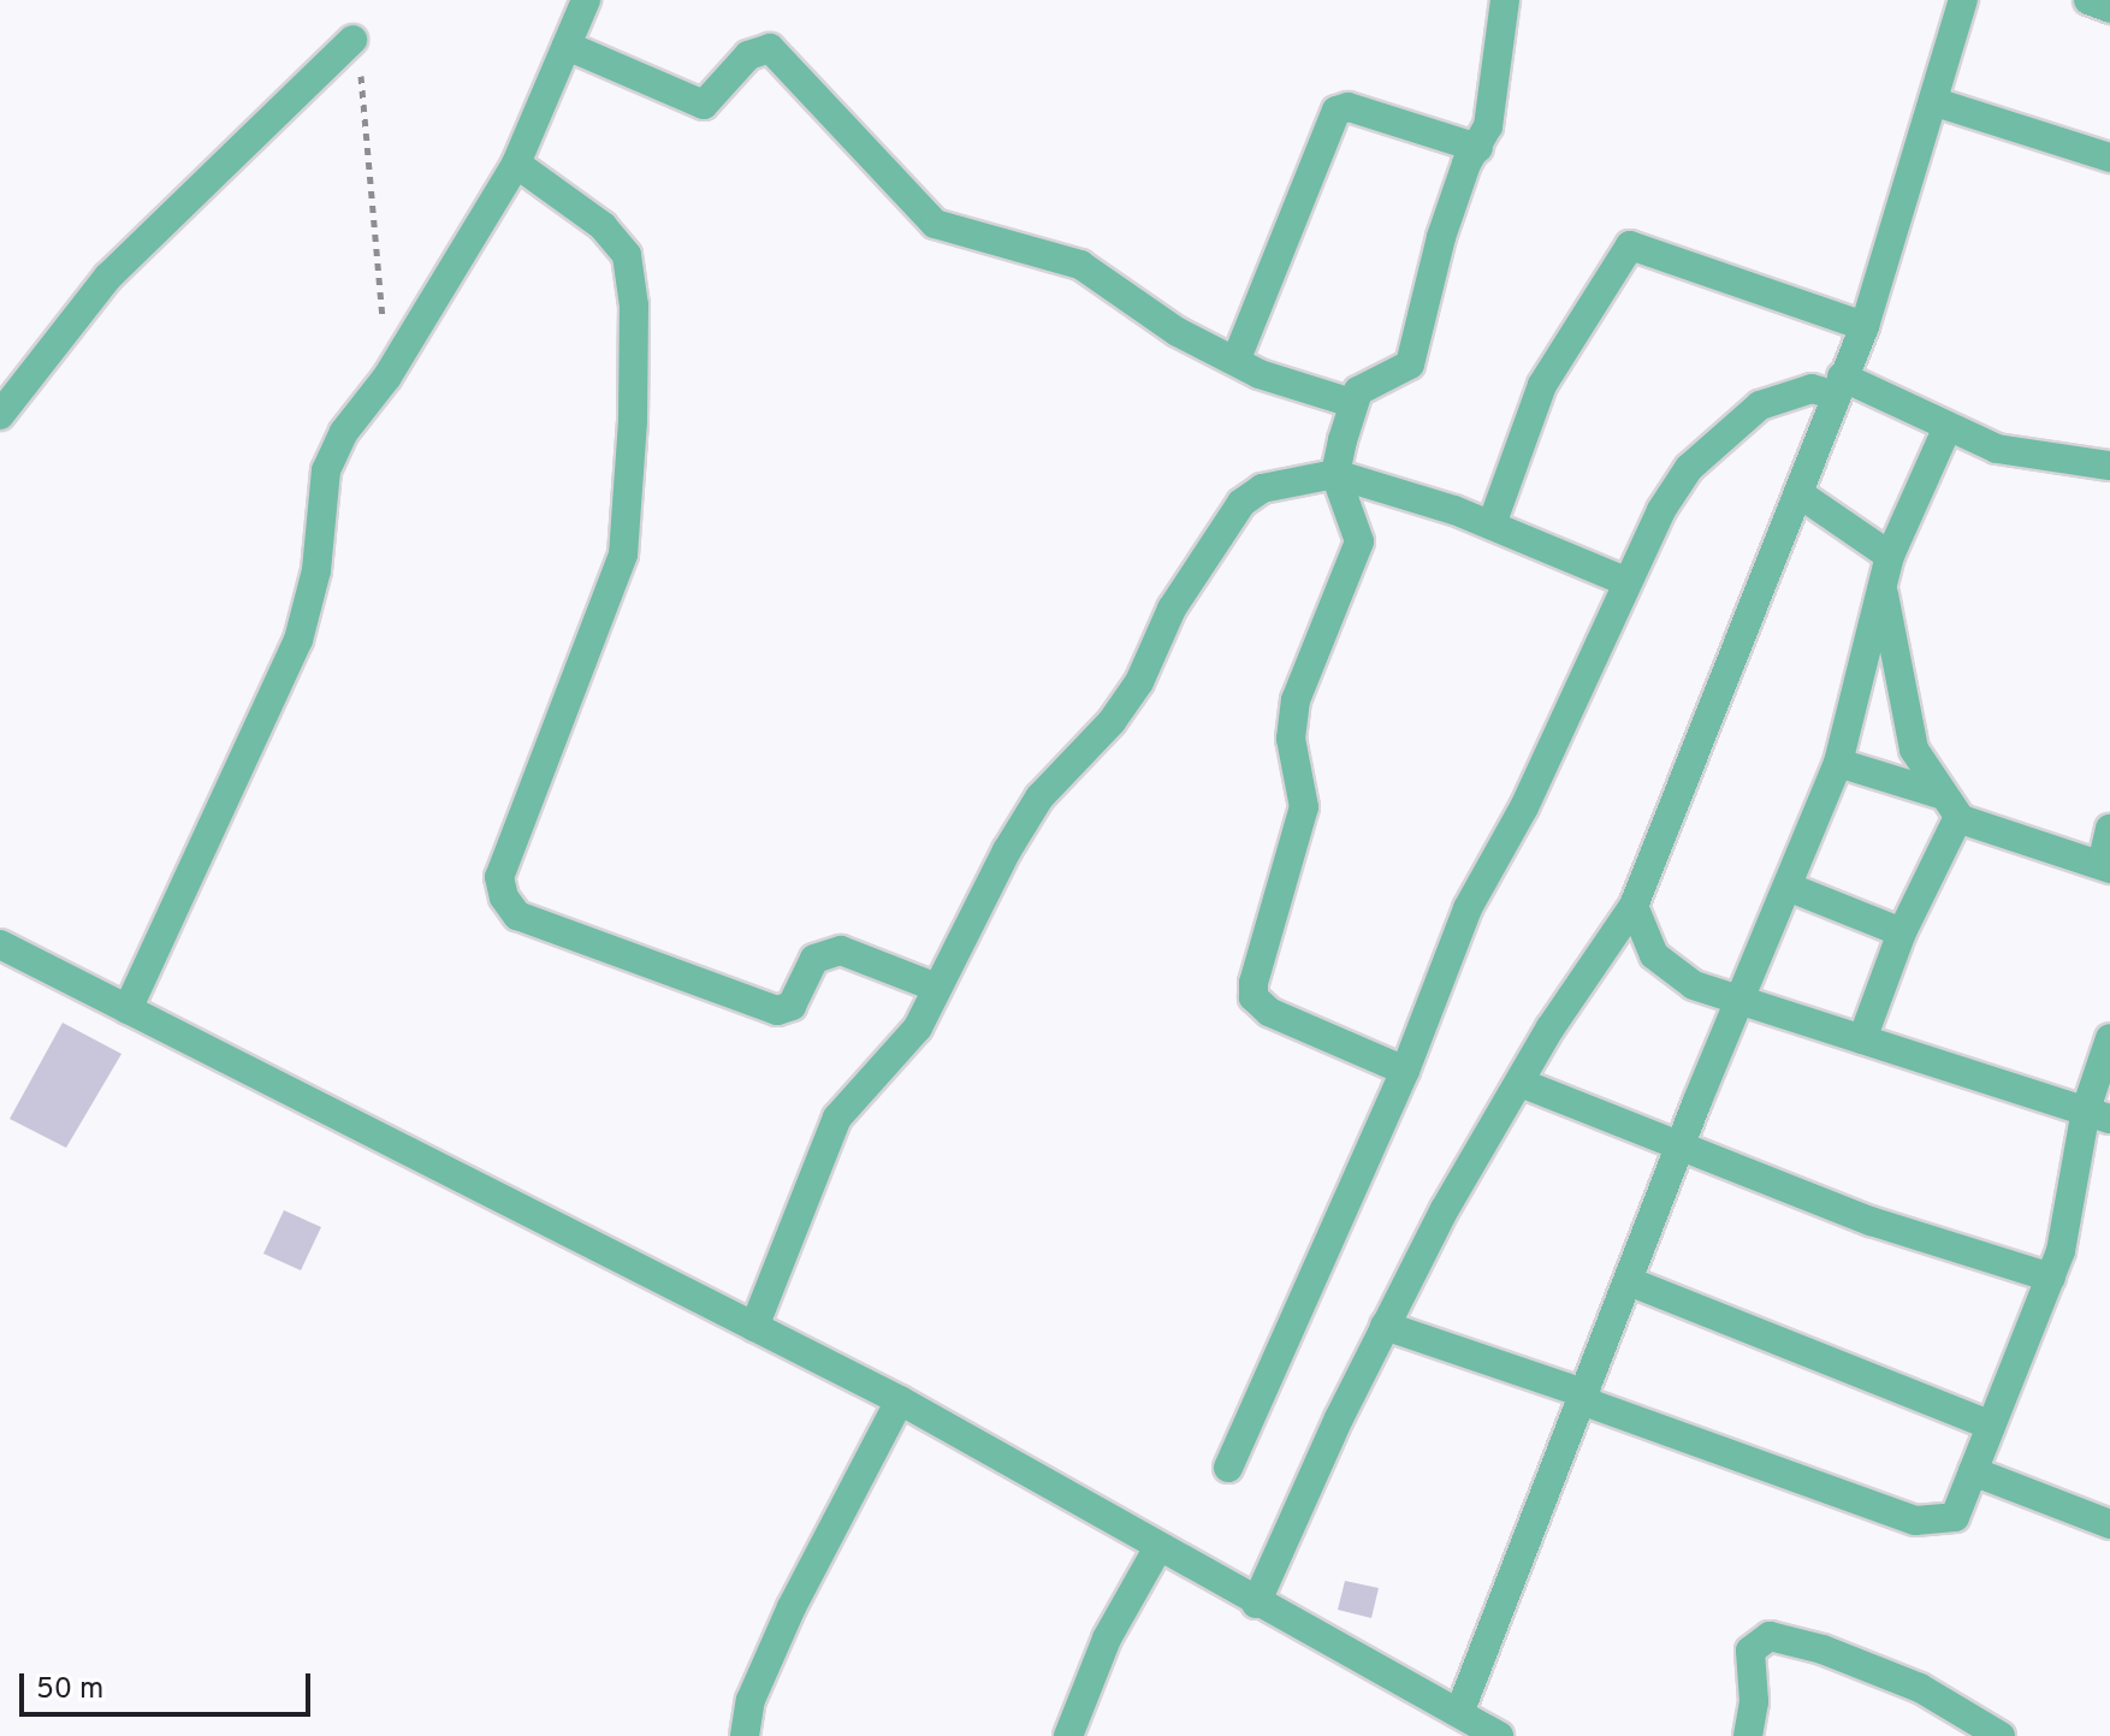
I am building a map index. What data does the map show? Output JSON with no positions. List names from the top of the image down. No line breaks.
{"scale_bar":"50 m"}
